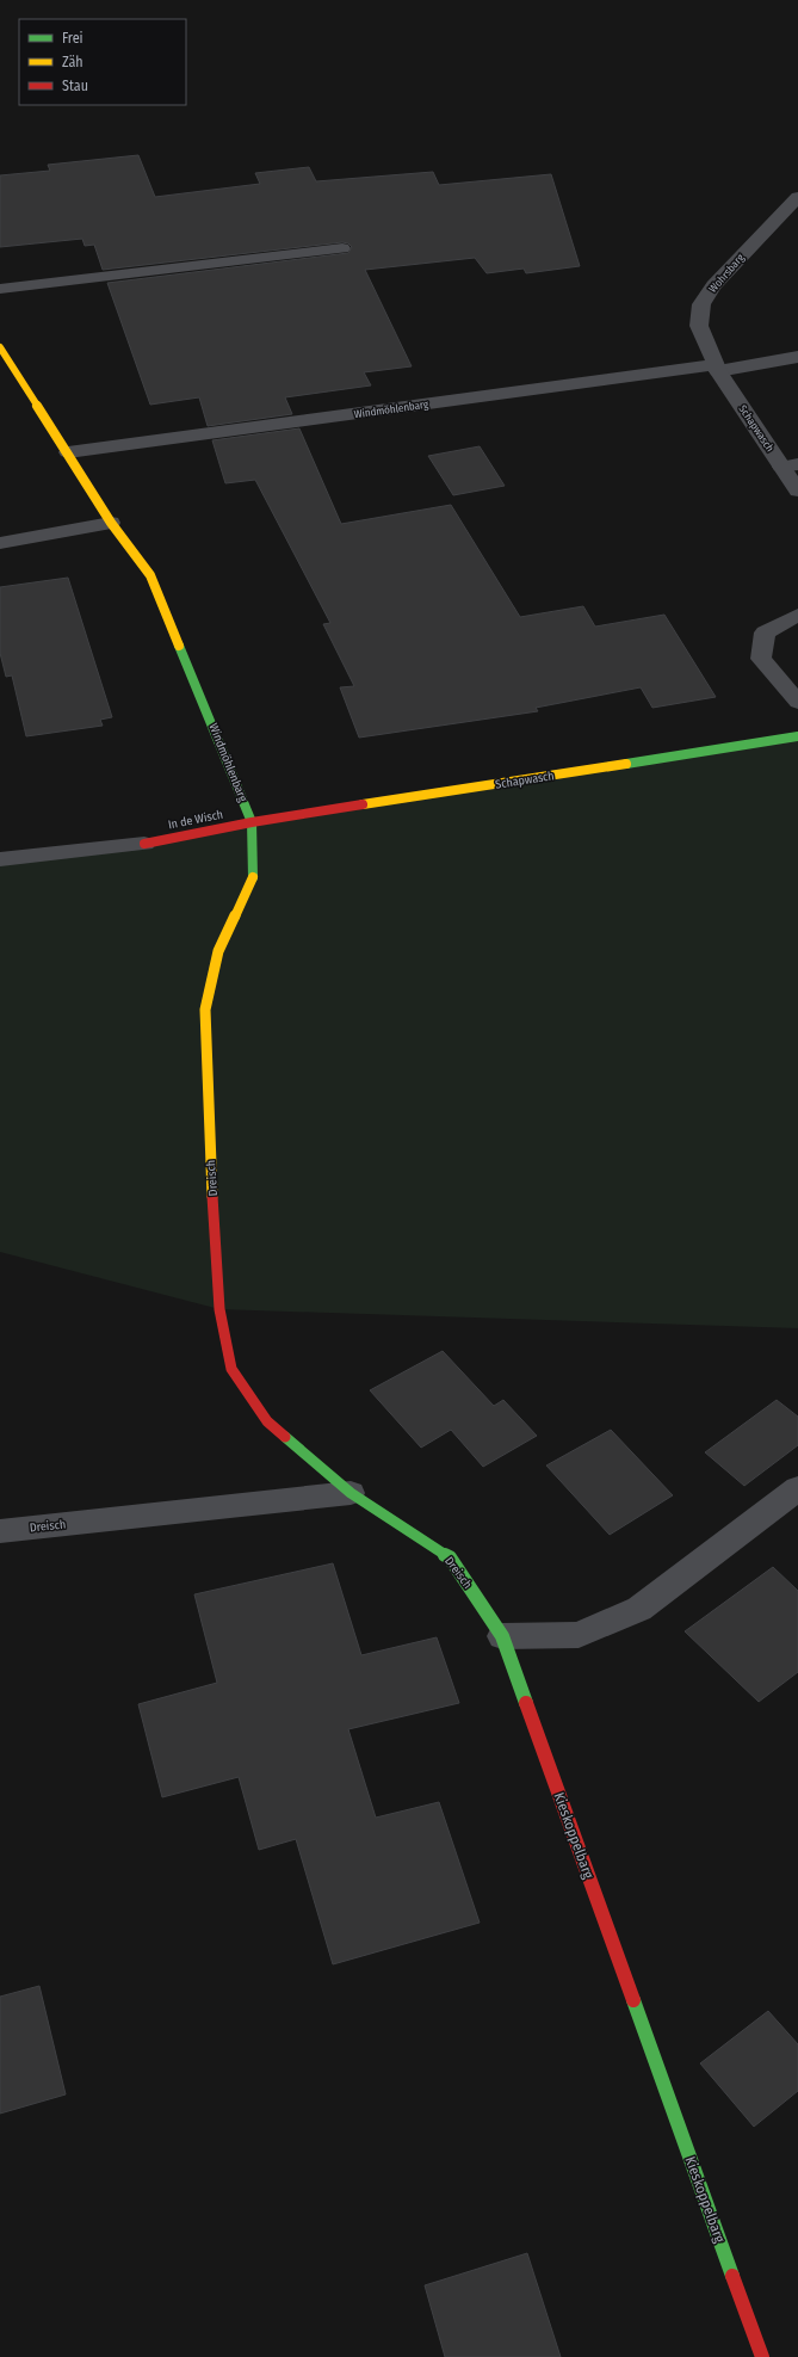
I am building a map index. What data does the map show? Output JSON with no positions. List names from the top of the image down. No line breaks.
{"streets":{"street":["Wohrsbarg","Windmöhlenbarg","Schapwasch","In de Wisch","Dreisch","Kieskoppelbarg"]},"crossings":[["Wohrsbarg","Windmöhlenbarg"],["Wohrsbarg","Schapwasch"],["Windmöhlenbarg","Schapwasch"],["Windmöhlenbarg","In de Wisch"],["Windmöhlenbarg","Dreisch"],["Schapwasch","In de Wisch"],["Schapwasch","Dreisch"],["In de Wisch","Dreisch"],["Dreisch","Kieskoppelbarg"]],"legend":["Frei","Zäh","Stau"]}
